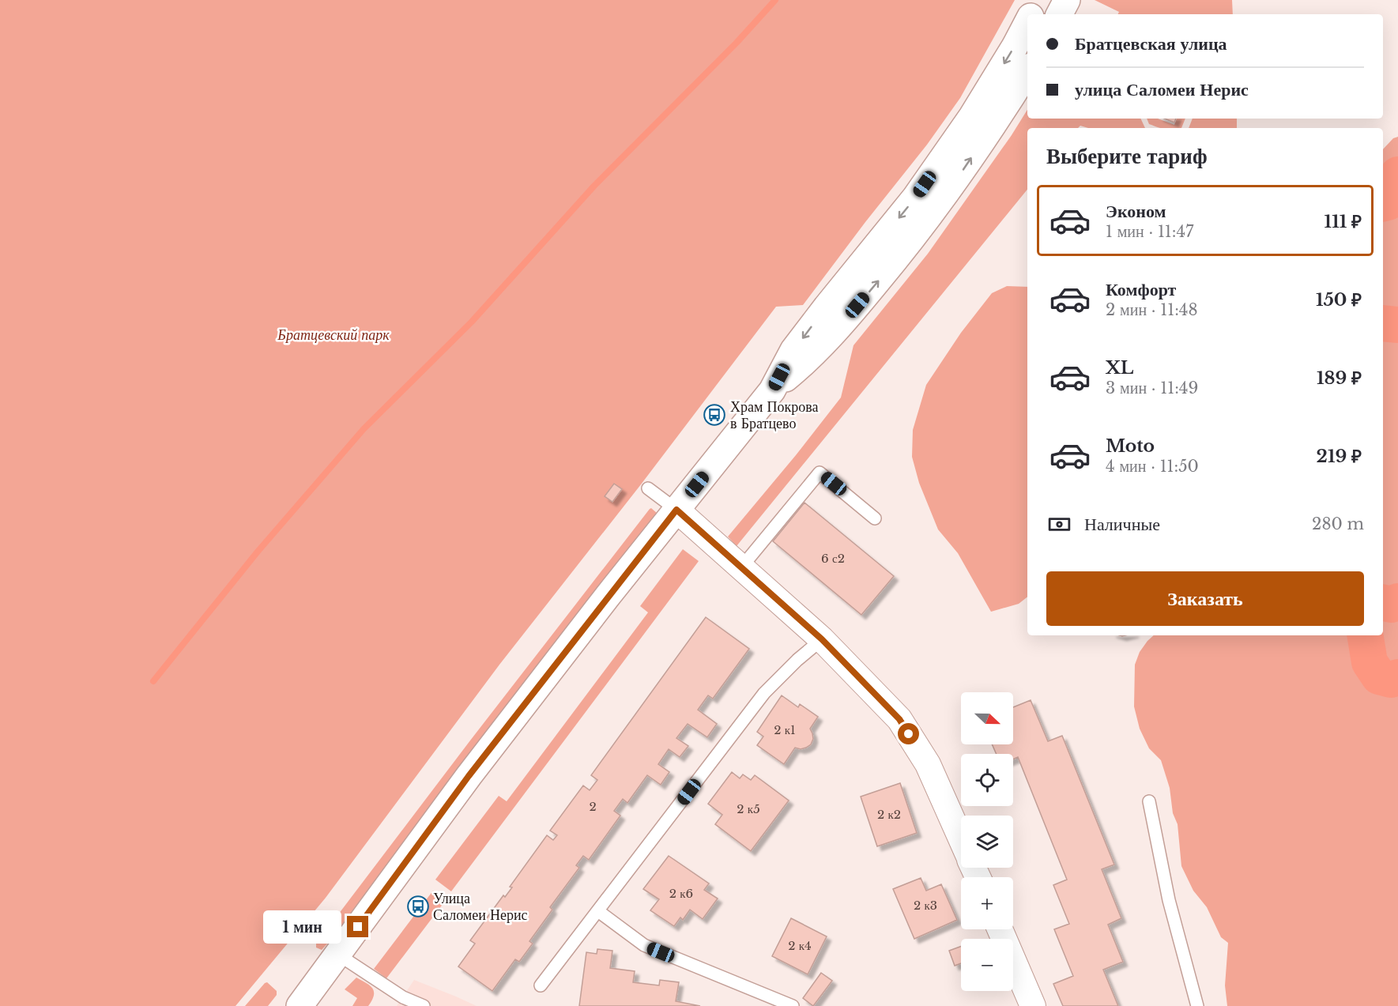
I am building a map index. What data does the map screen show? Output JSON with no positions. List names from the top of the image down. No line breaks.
{"parks":["Братцевский парк"],"places":{"bus stop":["Храм Покрова в Братцево","Улица Саломеи Нерис"]},"house_numbers":["6 с2","2 к1","2","2 к5","2 к2","2 к6","2 к3","2 к4"],"north":"right","page":{"banner":["Братцевская улица","улица Саломеи Нерис"],"heading":"Выберите тариф","list":[{"name":"Эконом","note":"1 мин · 11:47","value":"111 ₽"},{"name":"Комфорт","note":"2 мин · 11:48","value":"150 ₽"},{"name":"XL","note":"3 мин · 11:49","value":"189 ₽"},{"name":"Moto","note":"4 мин · 11:50","value":"219 ₽"}],"pay":["Наличные","280 m"],"buttons":"Заказать","map_buttons":["+","−"],"bubble":"1 мин"}}
